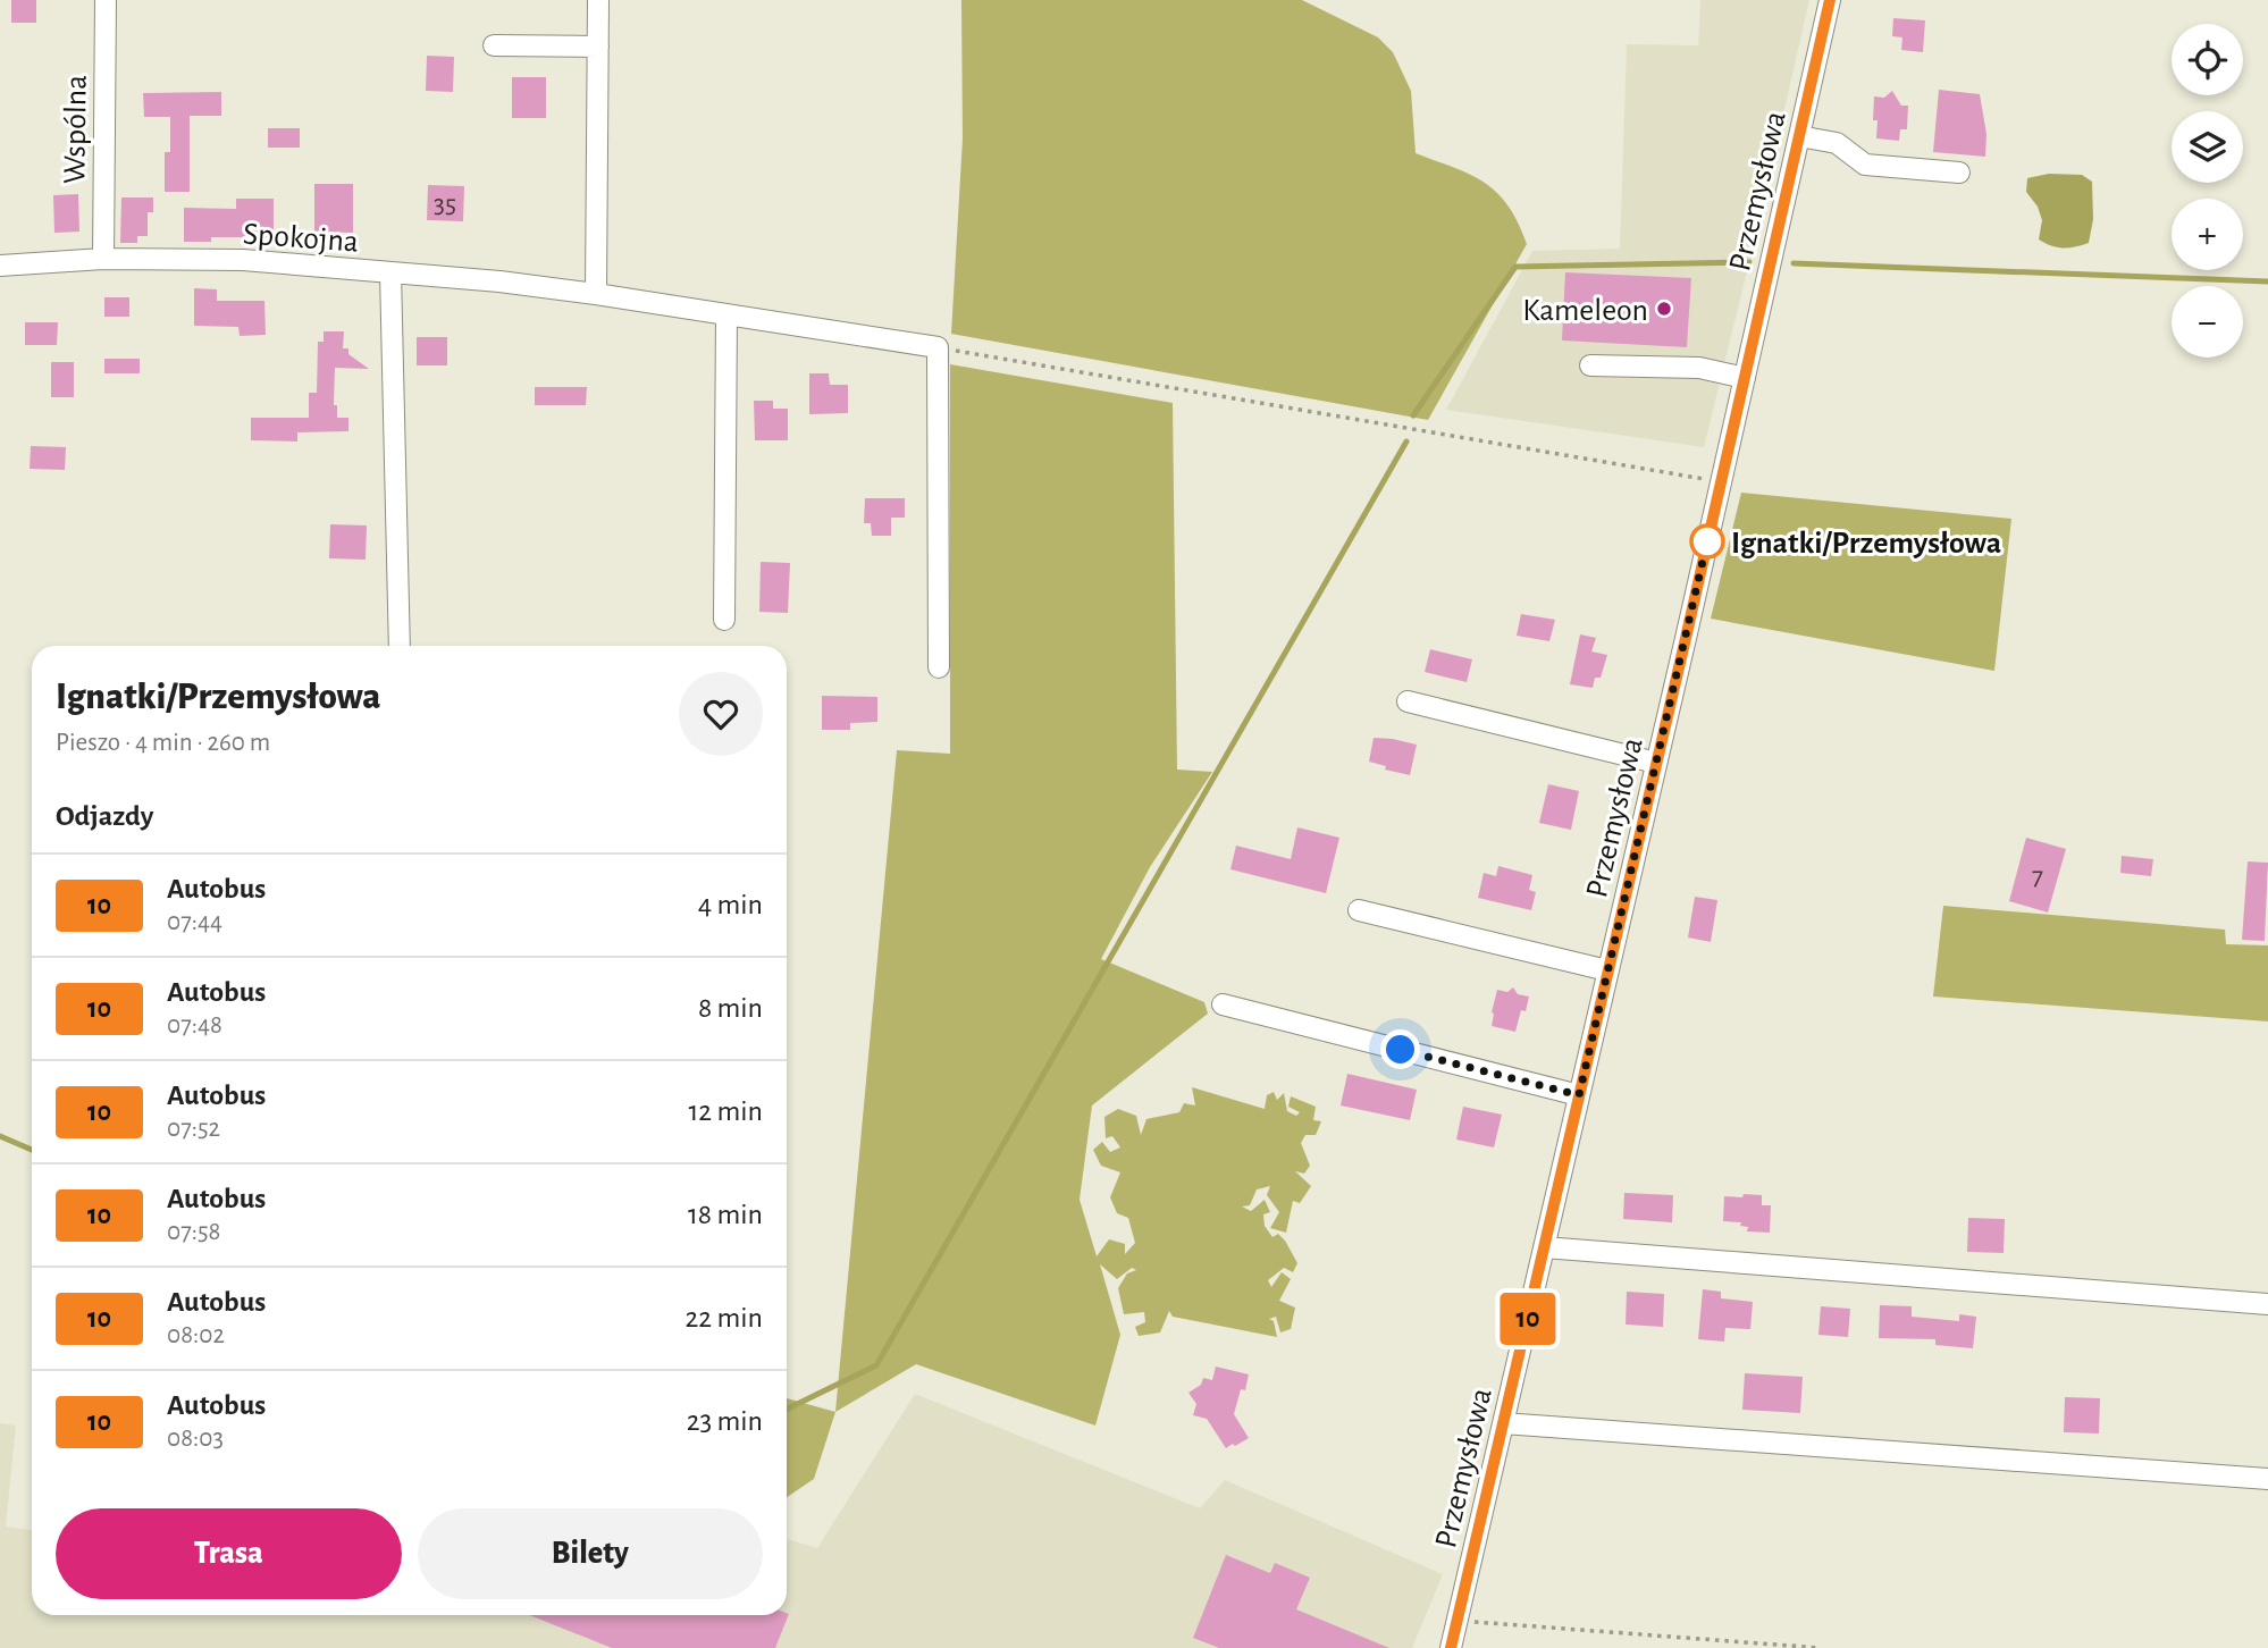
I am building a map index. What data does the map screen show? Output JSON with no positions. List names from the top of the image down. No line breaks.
{"streets":{"street":["Wspólna","Przemysłowa","Spokojna"]},"crossings":[["Wspólna","Spokojna"]],"places":["Kameleon","Ignatki/Przemysłowa"],"lines":["bus line 10"],"house_numbers":["35","7"],"page":{"on_map":"10","map_buttons":["+","−"],"heading":[["Ignatki/Przemysłowa","Pieszo · 4 min · 260 m"],"Odjazdy"],"list":[{"mark":"10","name":"Autobus","note":"07:44","value":"4 min"},{"mark":"10","name":"Autobus","note":"07:48","value":"8 min"},{"mark":"10","name":"Autobus","note":"07:52","value":"12 min"},{"mark":"10","name":"Autobus","note":"07:58","value":"18 min"},{"mark":"10","name":"Autobus","note":"08:02","value":"22 min"},{"mark":"10","name":"Autobus","note":"08:03","value":"23 min"}],"buttons":["Trasa","Bilety"]}}
